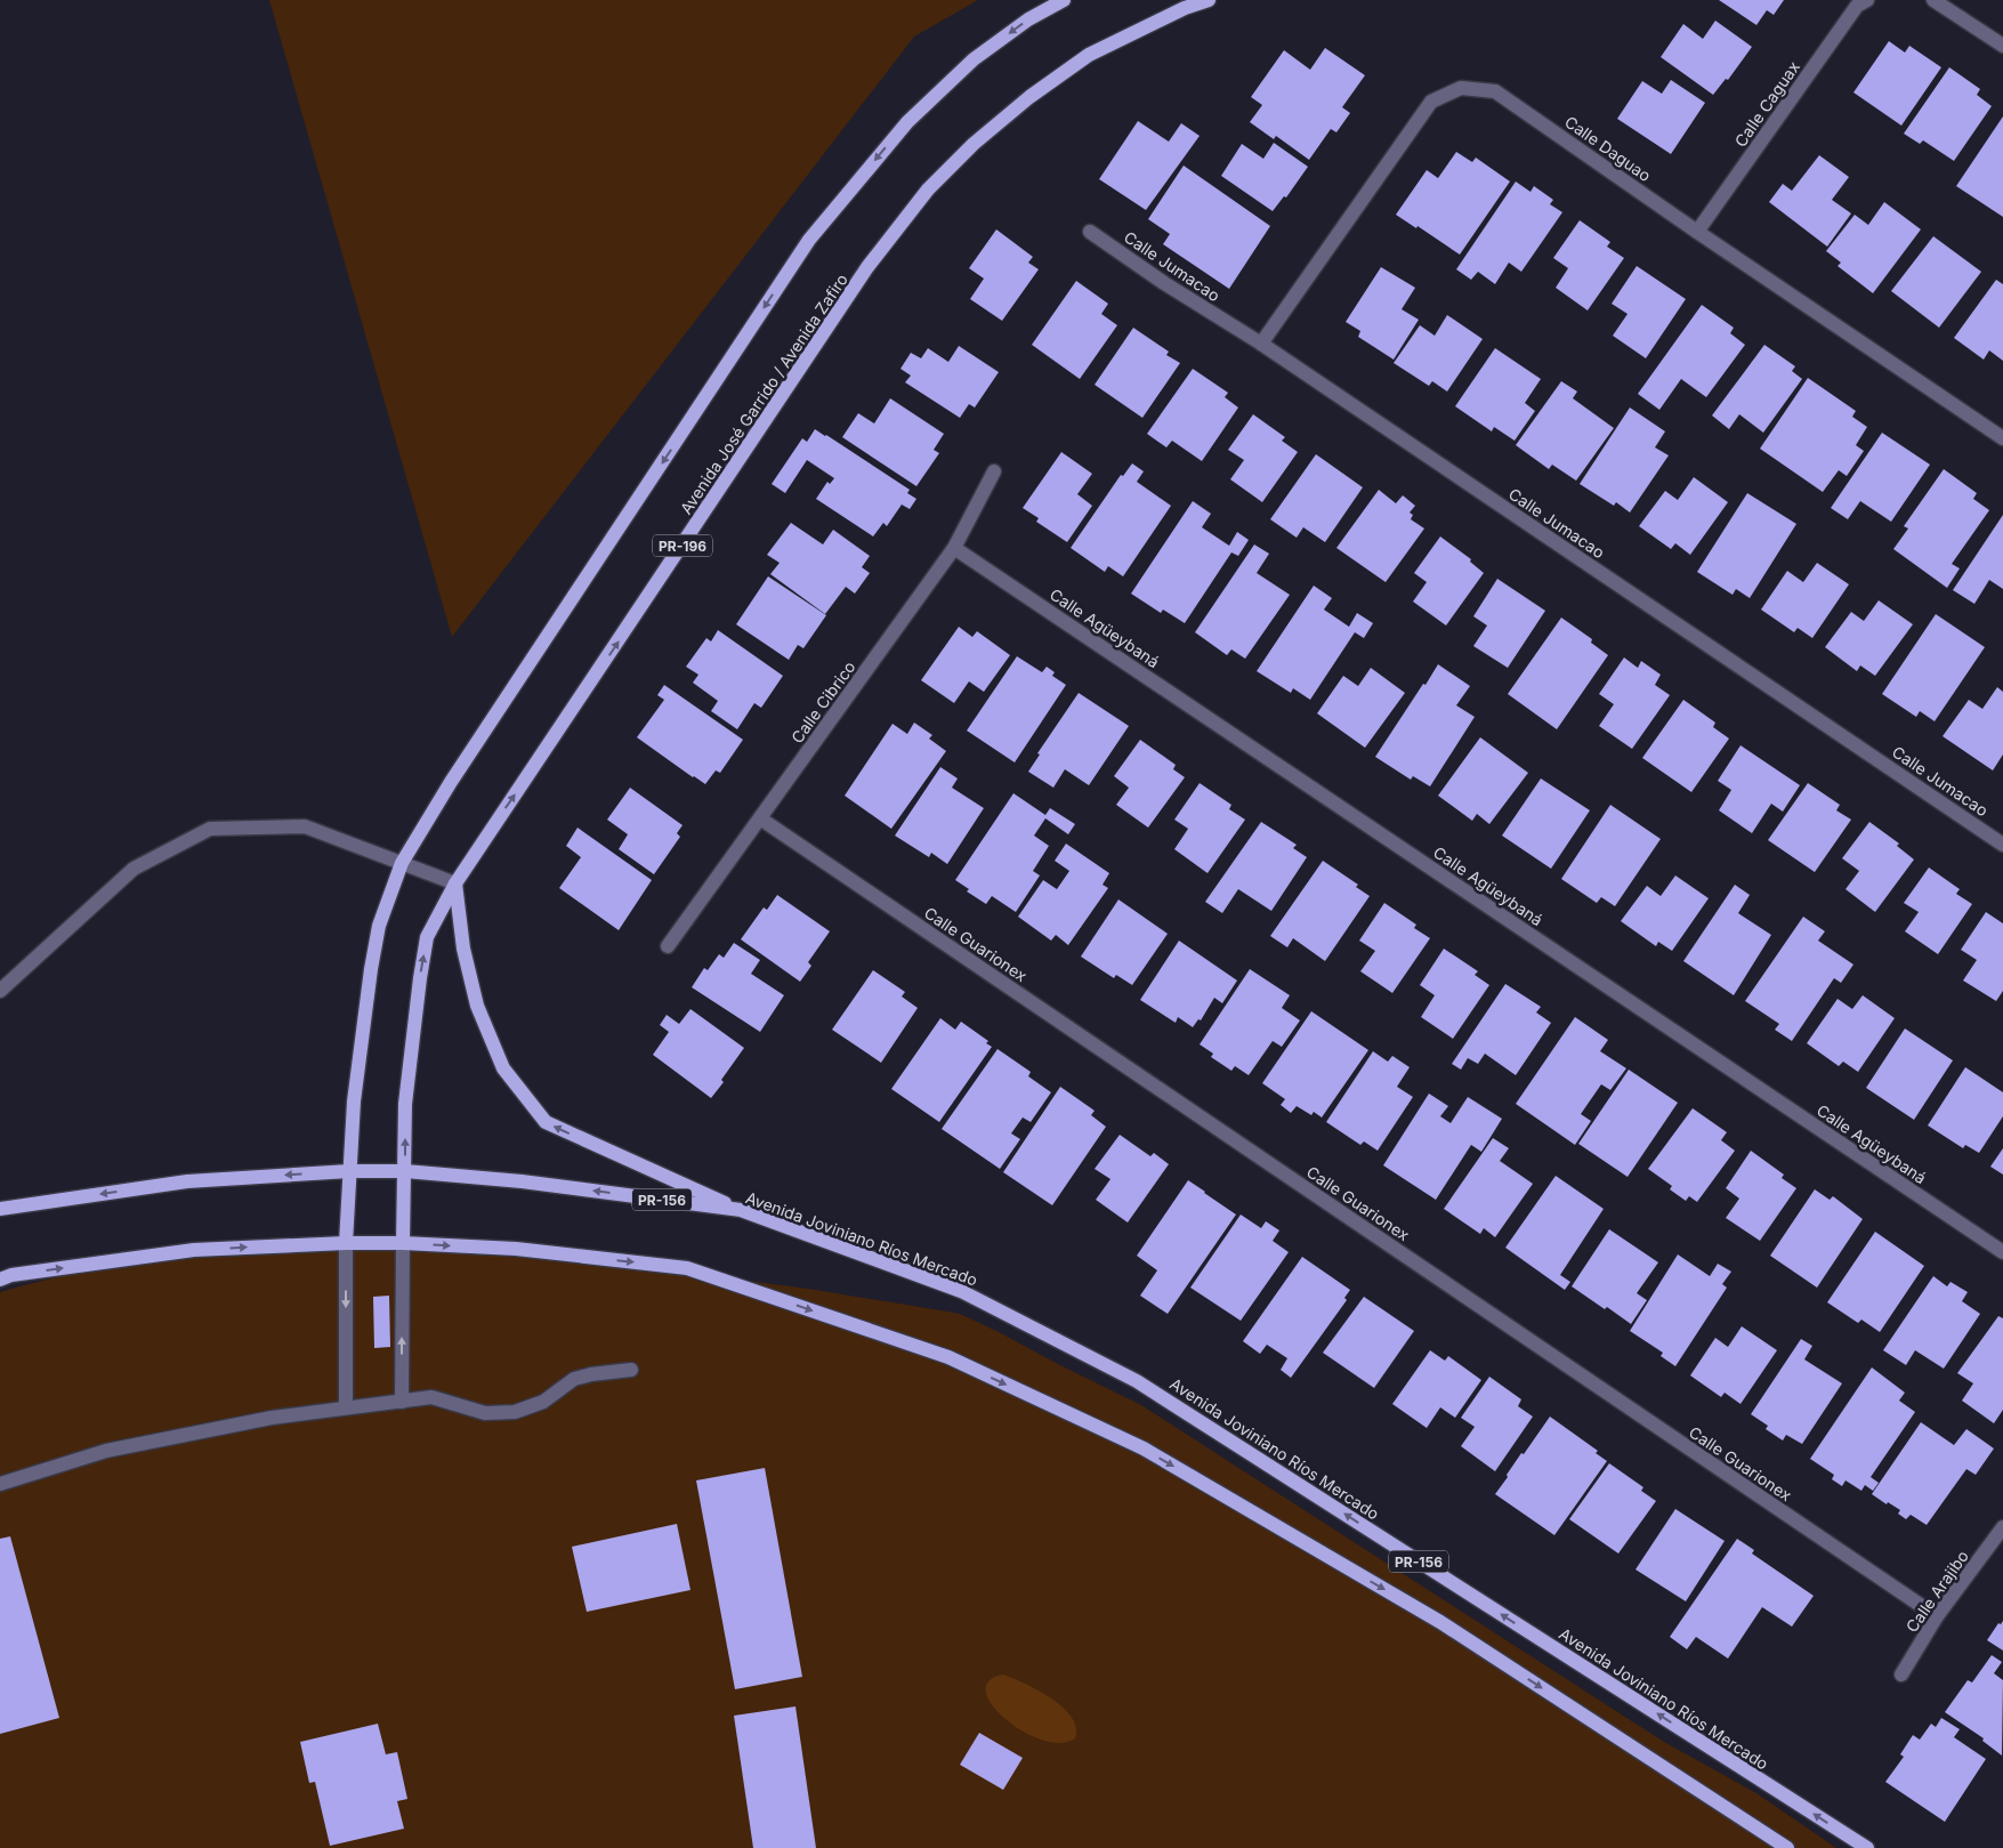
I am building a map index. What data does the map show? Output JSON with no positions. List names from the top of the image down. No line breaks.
{"streets":{"main road":["Avenida José Garrido / Avenida Zafiro","PR-196","PR-156","Avenida Joviniano Ríos Mercado"],"street":["Calle Caguax","Calle Daguao","Calle Jumacao","Calle Agüeybaná","Calle Cibrico","Calle Guarionex","Calle Arajibo"]},"crossings":[["Calle Caguax","Calle Daguao"],["Calle Daguao","Calle Jumacao"],["Avenida José Garrido / Avenida Zafiro","PR-156"],["Avenida José Garrido / Avenida Zafiro","Avenida Joviniano Ríos Mercado"],["Calle Agüeybaná","Calle Cibrico"],["Calle Cibrico","Calle Guarionex"],["Calle Guarionex","Calle Arajibo"]]}
